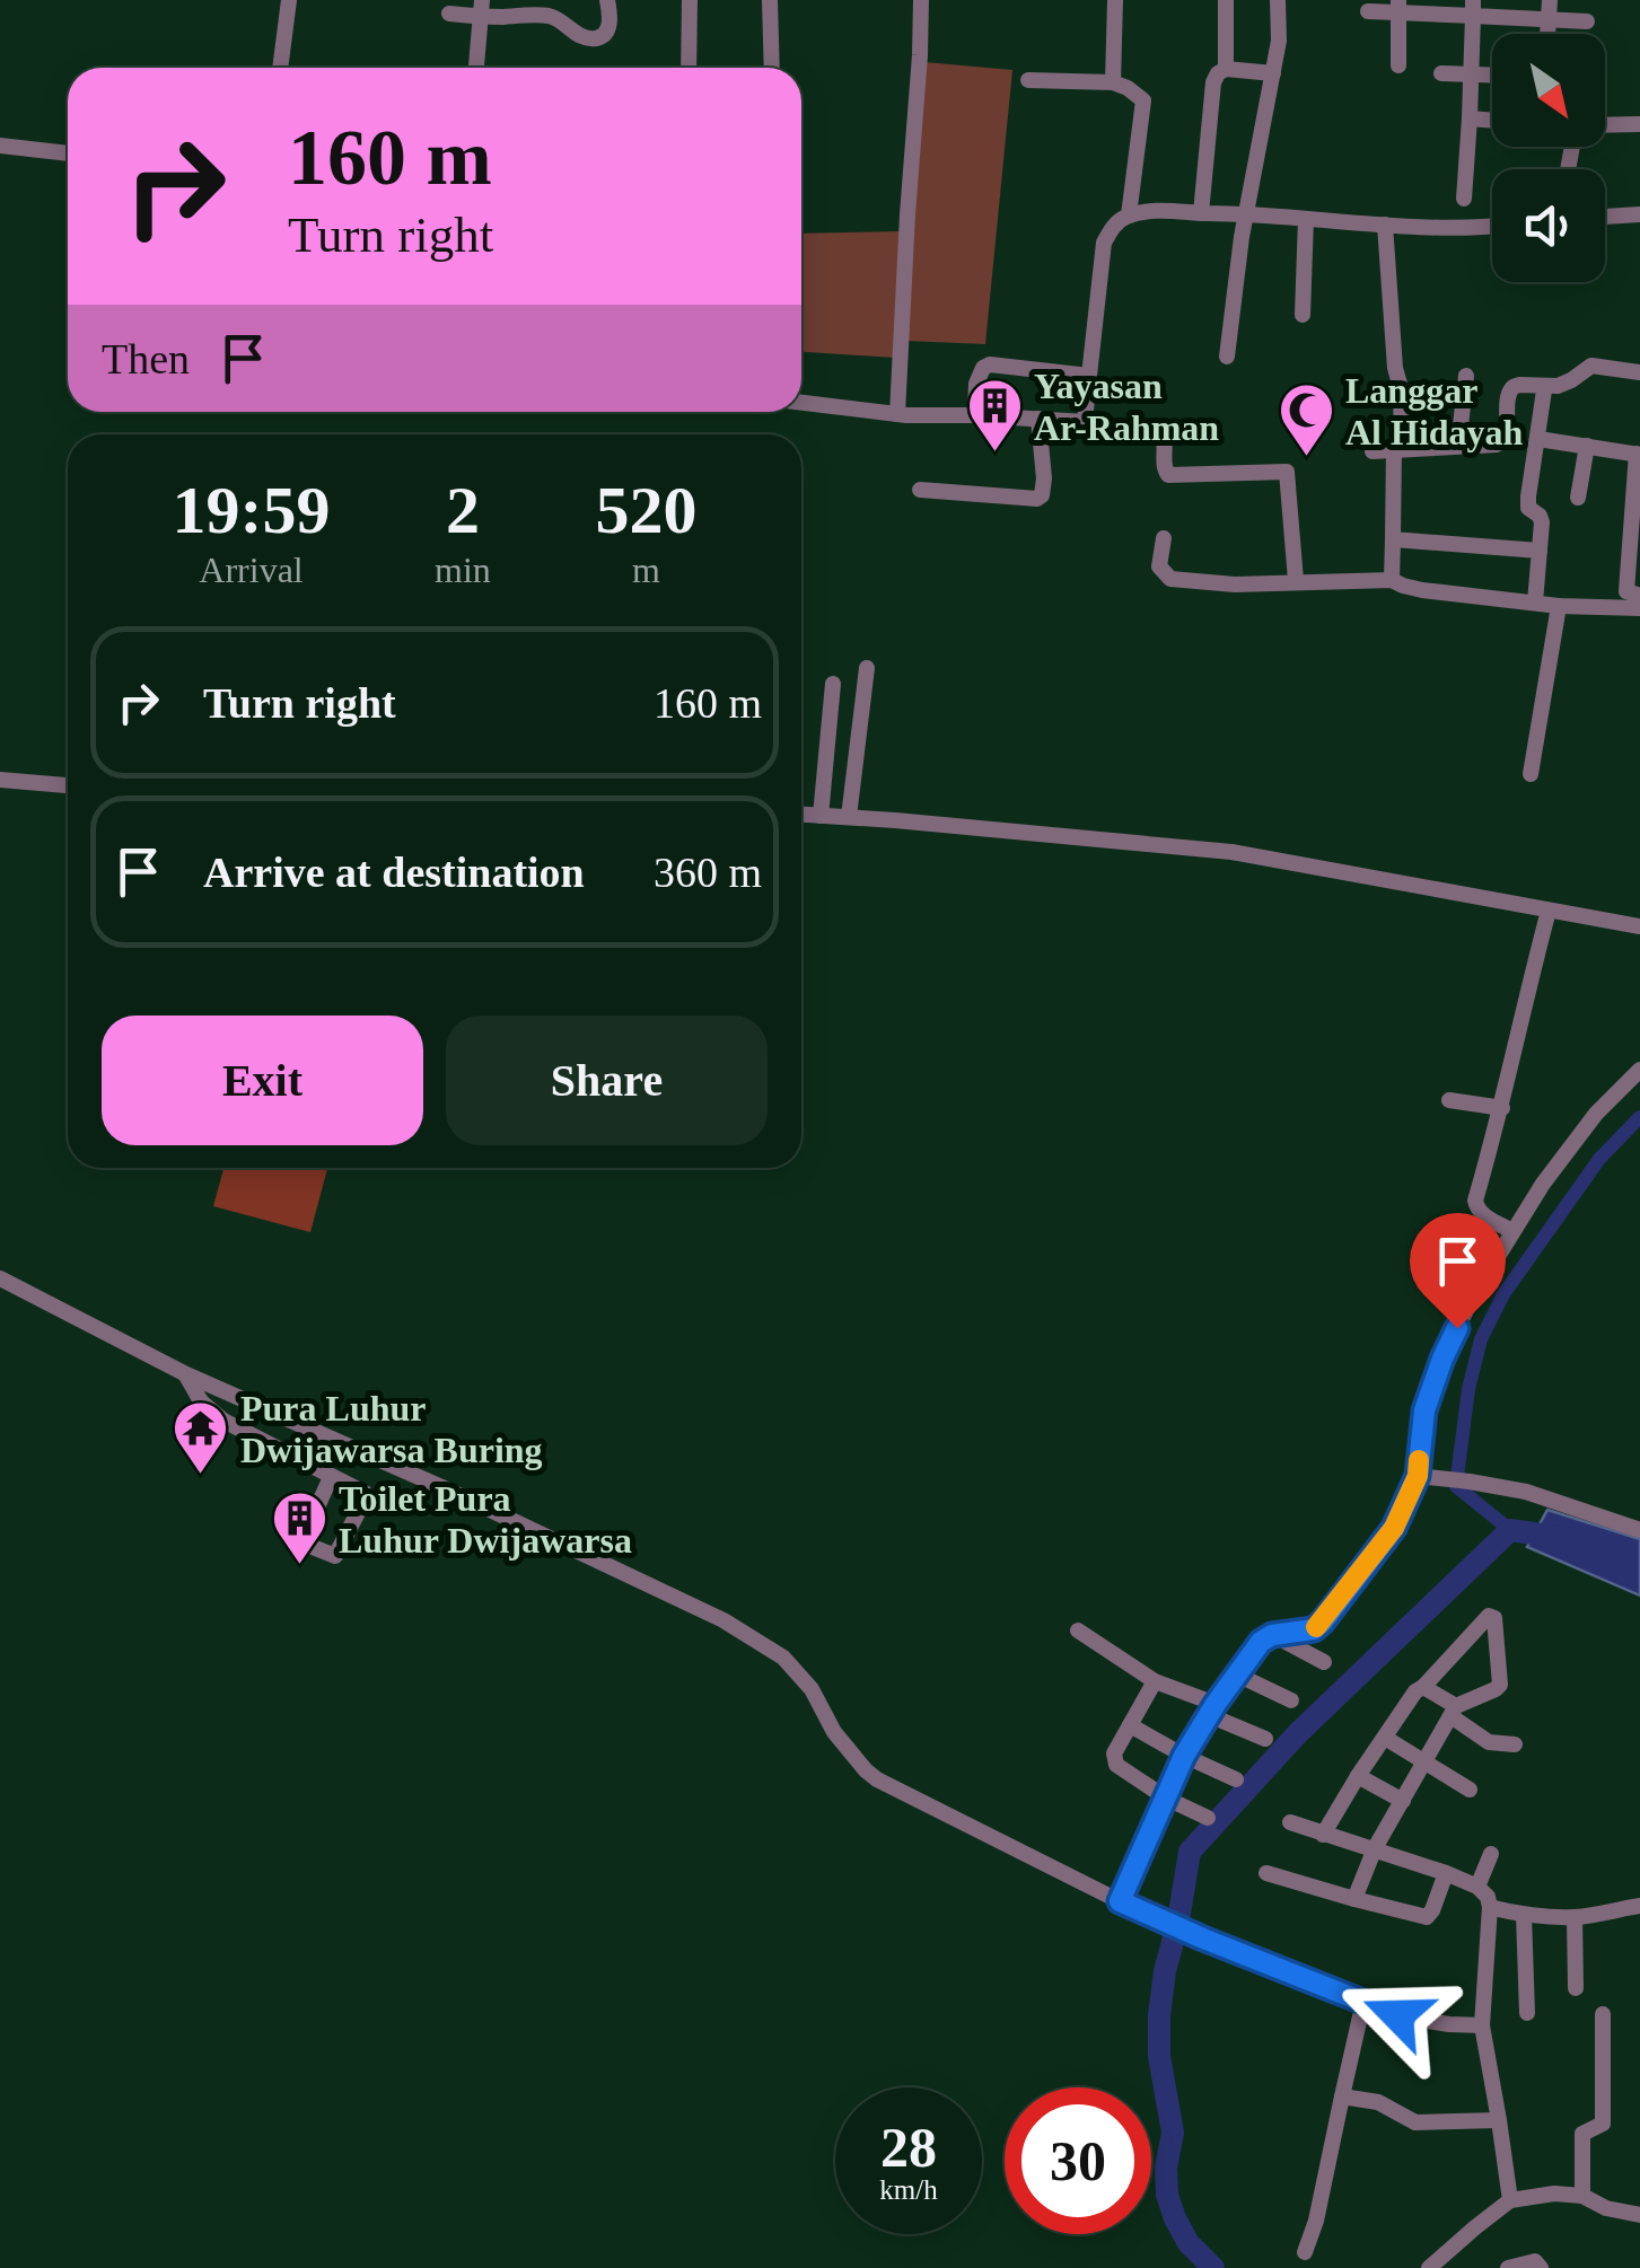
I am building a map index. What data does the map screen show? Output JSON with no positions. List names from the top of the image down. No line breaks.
{"places":{"building":["Yayasan Ar-Rahman","Toilet Pura Luhur Dwijawarsa"],"mosque":["Langgar Al Hidayah"],"temple":["Pura Luhur Dwijawarsa Buring"]},"north":"bottom right","page":{"turn":["160 m","Turn right"],"then":"Then","eta":["19:59","Arrival","2","min","520","m"],"list":[{"name":"Turn right","value":"160 m"},{"name":"Arrive at destination","value":"360 m"}],"buttons":["Exit","Share"],"speed":"28 km/h","limit":"30"}}
